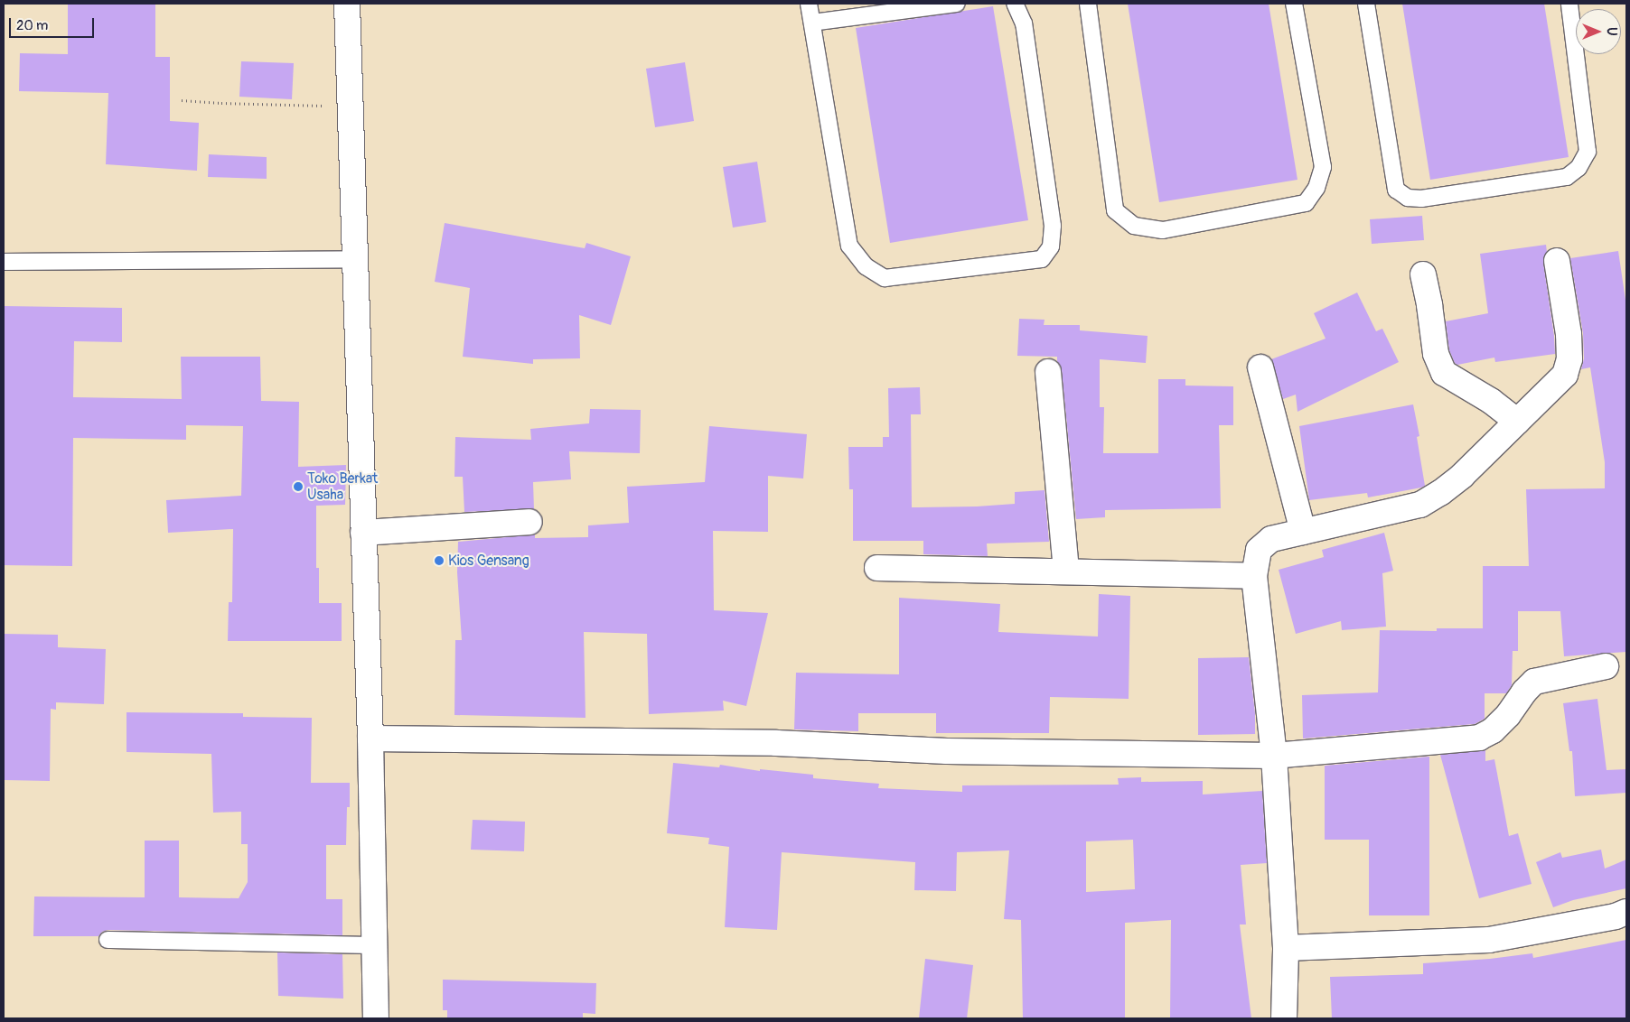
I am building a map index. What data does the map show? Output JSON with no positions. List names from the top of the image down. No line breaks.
{"places":["Toko Berkat Usaha","Kios Gensang"],"scale_bar":"20 m","north":"right"}
